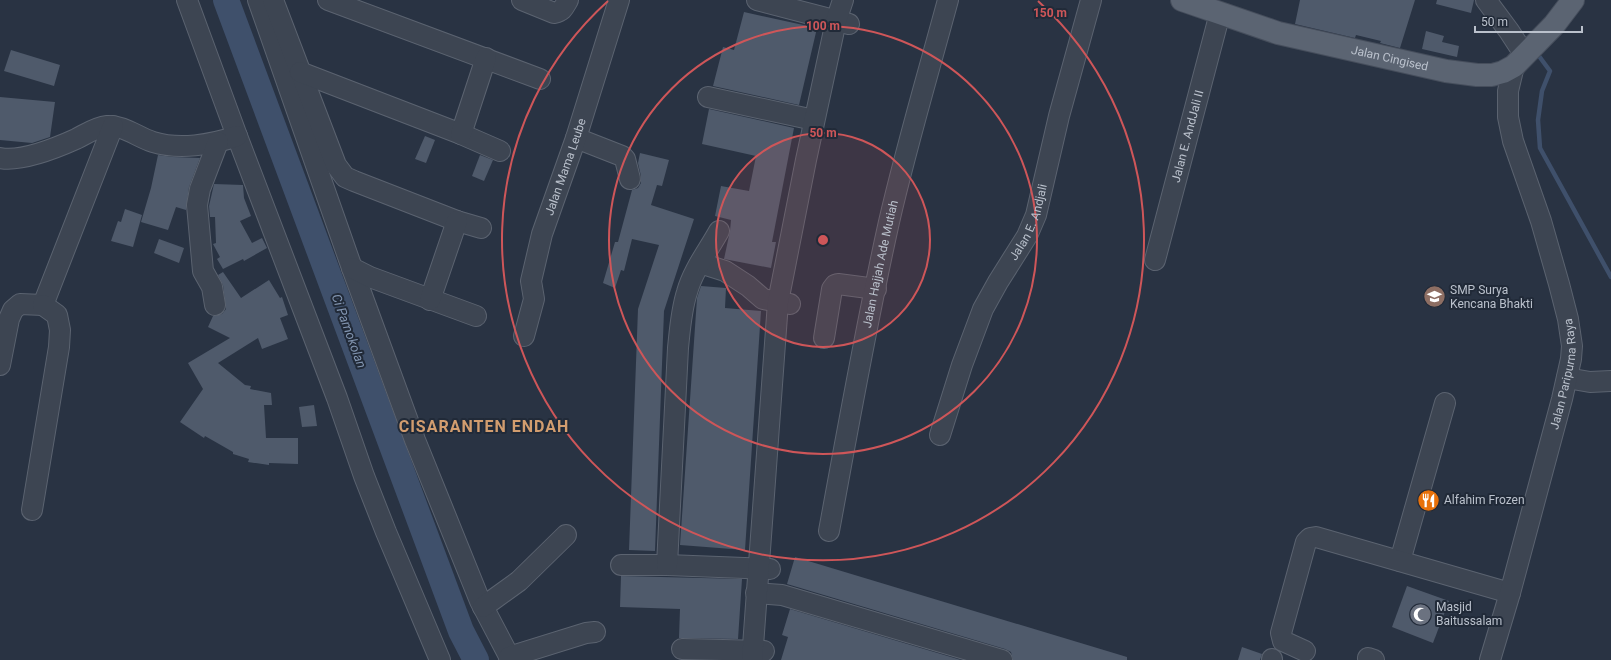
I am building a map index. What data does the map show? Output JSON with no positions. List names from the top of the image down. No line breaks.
{"streets":{"main road":["Jalan Cingised"],"street":["Jalan E. AndJali II","Jalan Mama Leube","Jalan E. Andjali","Jalan Hajjah Ade Mutiah","Jalan Paripurna Raya"]},"crossings":[["Jalan Cingised","Jalan E. AndJali II"],["Jalan Cingised","Jalan Paripurna Raya"]],"districts":["CISARANTEN ENDAH"],"water":["Ci Pamokolan"],"places":{"school or university":["SMP Surya Kencana Bhakti"],"restaurant":["Alfahim Frozen"],"mosque":["Masjid Baitussalam"]},"scale_bar":"50 m","rings":["150 m","100 m","50 m"]}
